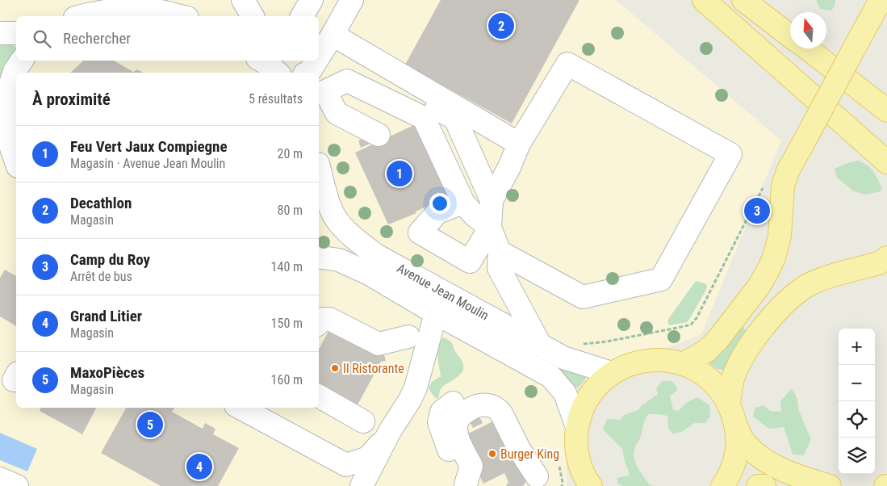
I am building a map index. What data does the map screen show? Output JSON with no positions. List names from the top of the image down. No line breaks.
{"streets":{"street":["Avenue Jean Moulin"]},"places":["Il Ristorante","Burger King"],"north":"top","page":{"pins":["2","1","3","5","4"],"search":"Rechercher","heading":["À proximité","5 résultats"],"list":[{"mark":"1","name":"Feu Vert Jaux Compiegne","note":"Magasin · Avenue Jean Moulin","value":"20 m"},{"mark":"2","name":"Decathlon","note":"Magasin","value":"80 m"},{"mark":"3","name":"Camp du Roy","note":"Arrêt de bus","value":"140 m"},{"mark":"4","name":"Grand Litier","note":"Magasin","value":"150 m"},{"mark":"5","name":"MaxoPièces","note":"Magasin","value":"160 m"}],"map_buttons":["+","−"]}}
